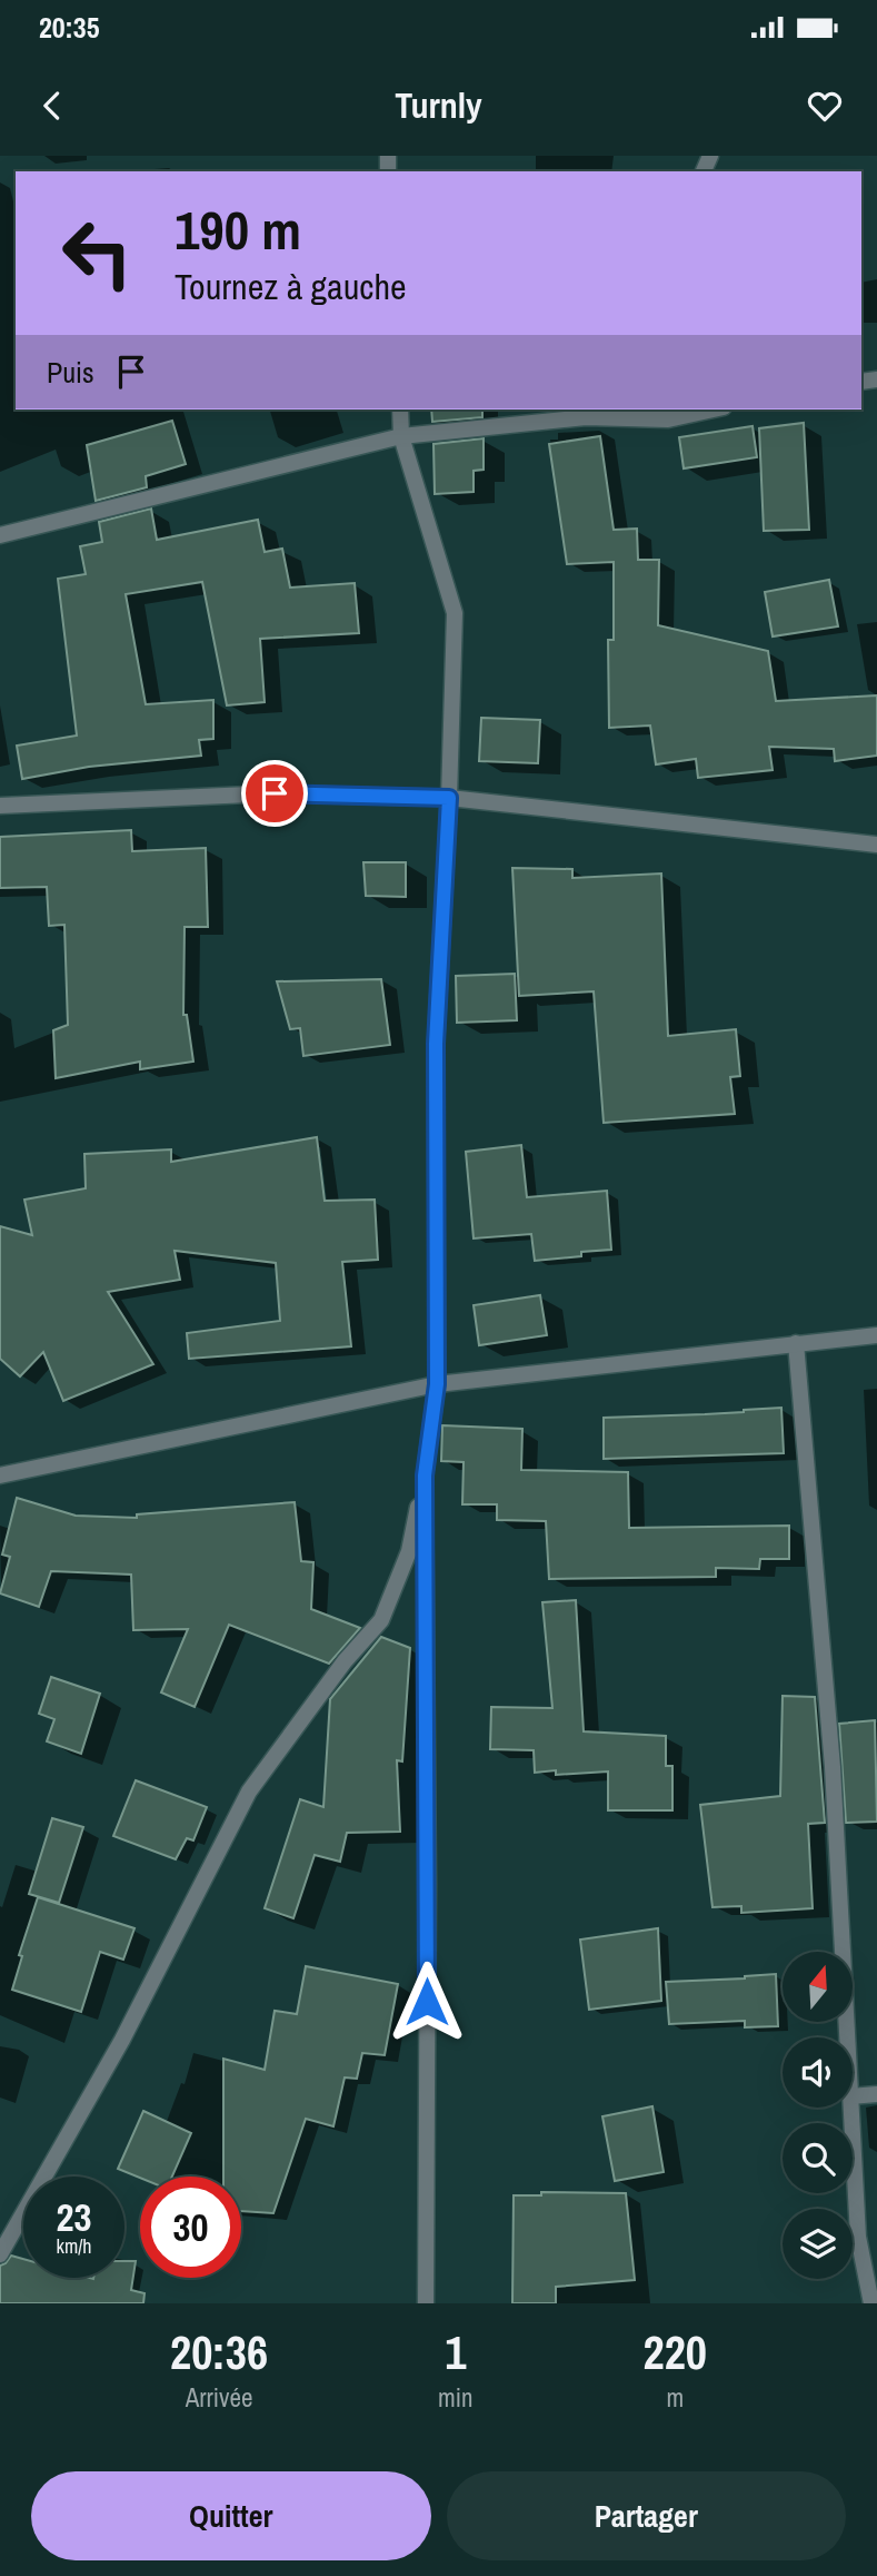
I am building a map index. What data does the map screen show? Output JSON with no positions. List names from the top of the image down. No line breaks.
{"north":"top","page":{"status":"20:35","header":"Turnly","turn":["190 m","Tournez à gauche"],"then":"Puis","speed":"23 km/h","limit":"30","eta":["20:36","Arrivée","1","min","220","m"],"buttons":["Quitter","Partager"]}}
